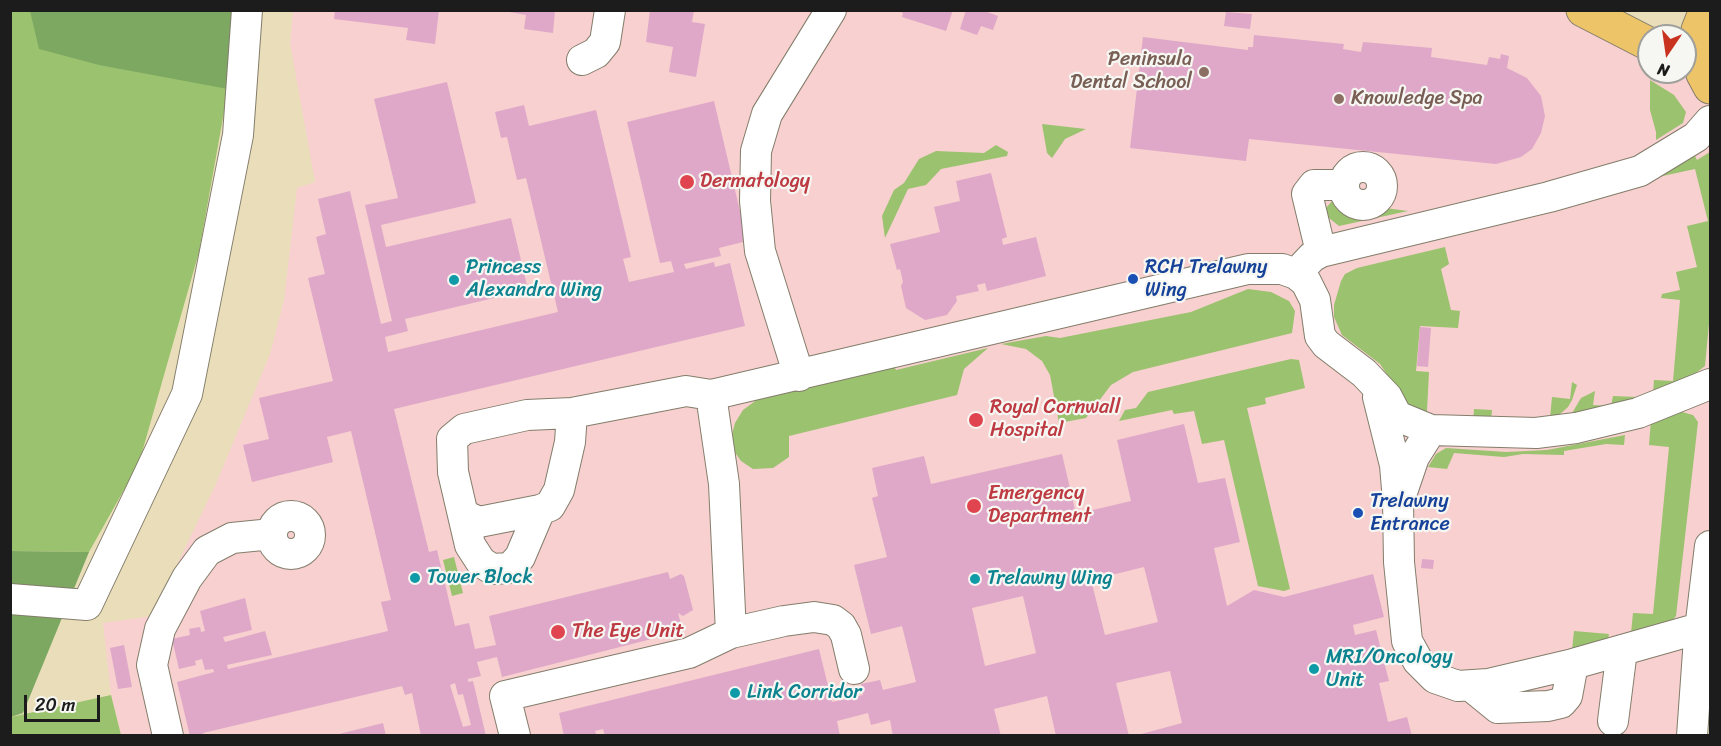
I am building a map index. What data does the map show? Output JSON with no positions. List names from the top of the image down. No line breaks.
{"places":["Peninsula Dental School","Knowledge Spa","Dermatology","RCH Trelawny Wing","Princess Alexandra Wing","Royal Cornwall Hospital","Emergency Department","Trelawny Entrance","Tower Block","Trelawny Wing","The Eye Unit","MRI/Oncology Unit","Link Corridor"],"scale_bar":"20 m","north":"bottom"}
